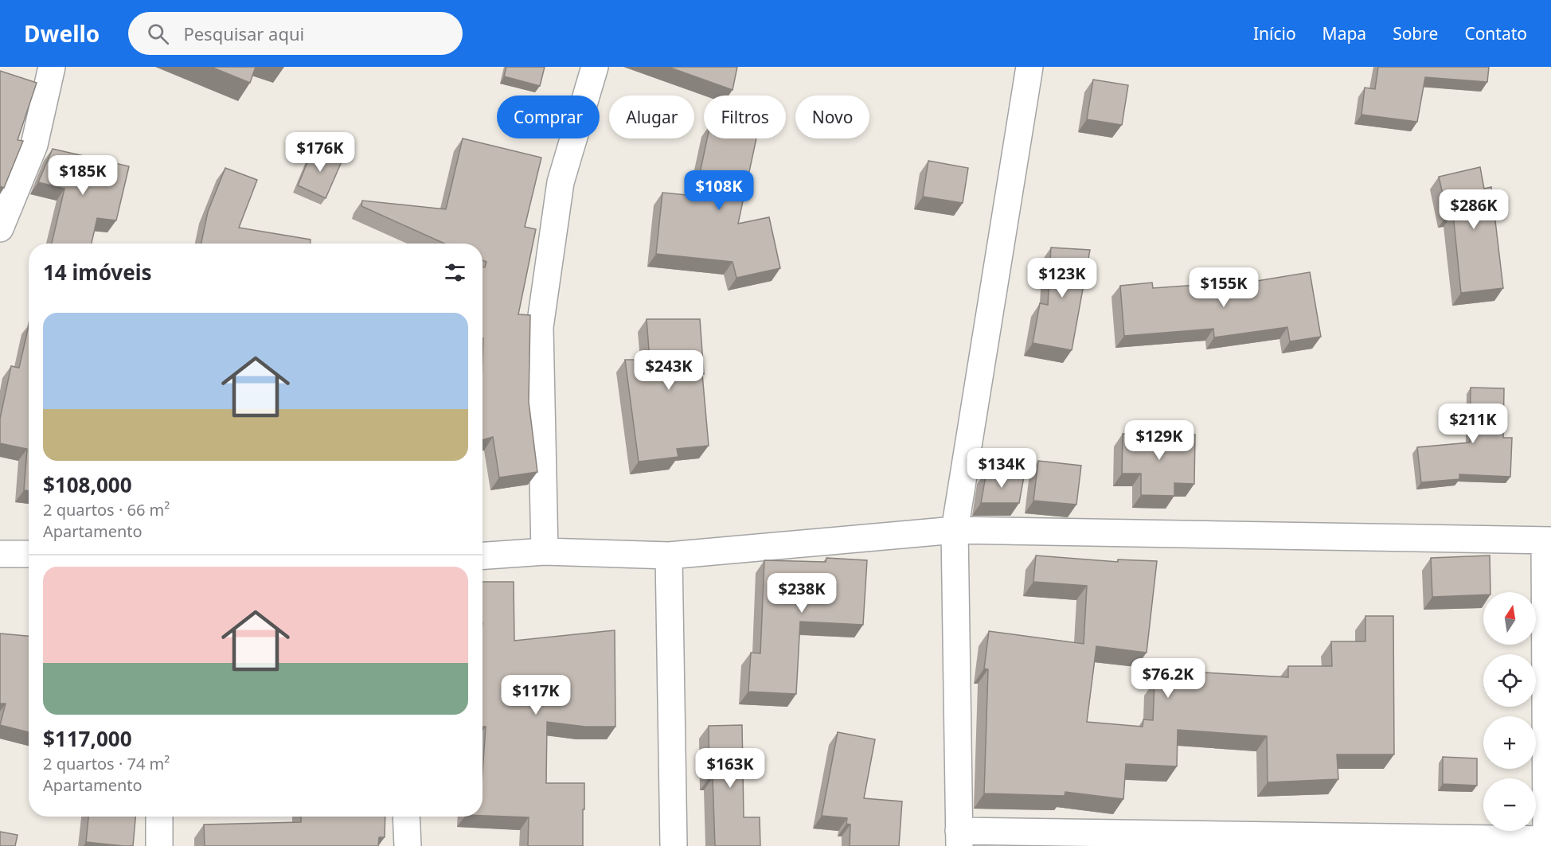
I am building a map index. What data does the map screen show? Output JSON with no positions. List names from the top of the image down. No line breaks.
{"north":"top","page":{"header":"Dwello","search":"Pesquisar aqui","nav":["Início","Mapa","Sobre","Contato"],"chip":["Comprar","Alugar","Filtros","Novo"],"price":["$176K","$185K","$108K","$286K","$123K","$155K","$243K","$211K","$129K","$134K","$238K","$76.2K","$117K","$163K"],"heading":"14 imóveis","list":[{"name":"$108,000","note":"2 quartos · 66 m² · Apartamento"},{"name":"$117,000","note":"2 quartos · 74 m² · Apartamento"}],"map_buttons":["+","−"]}}
